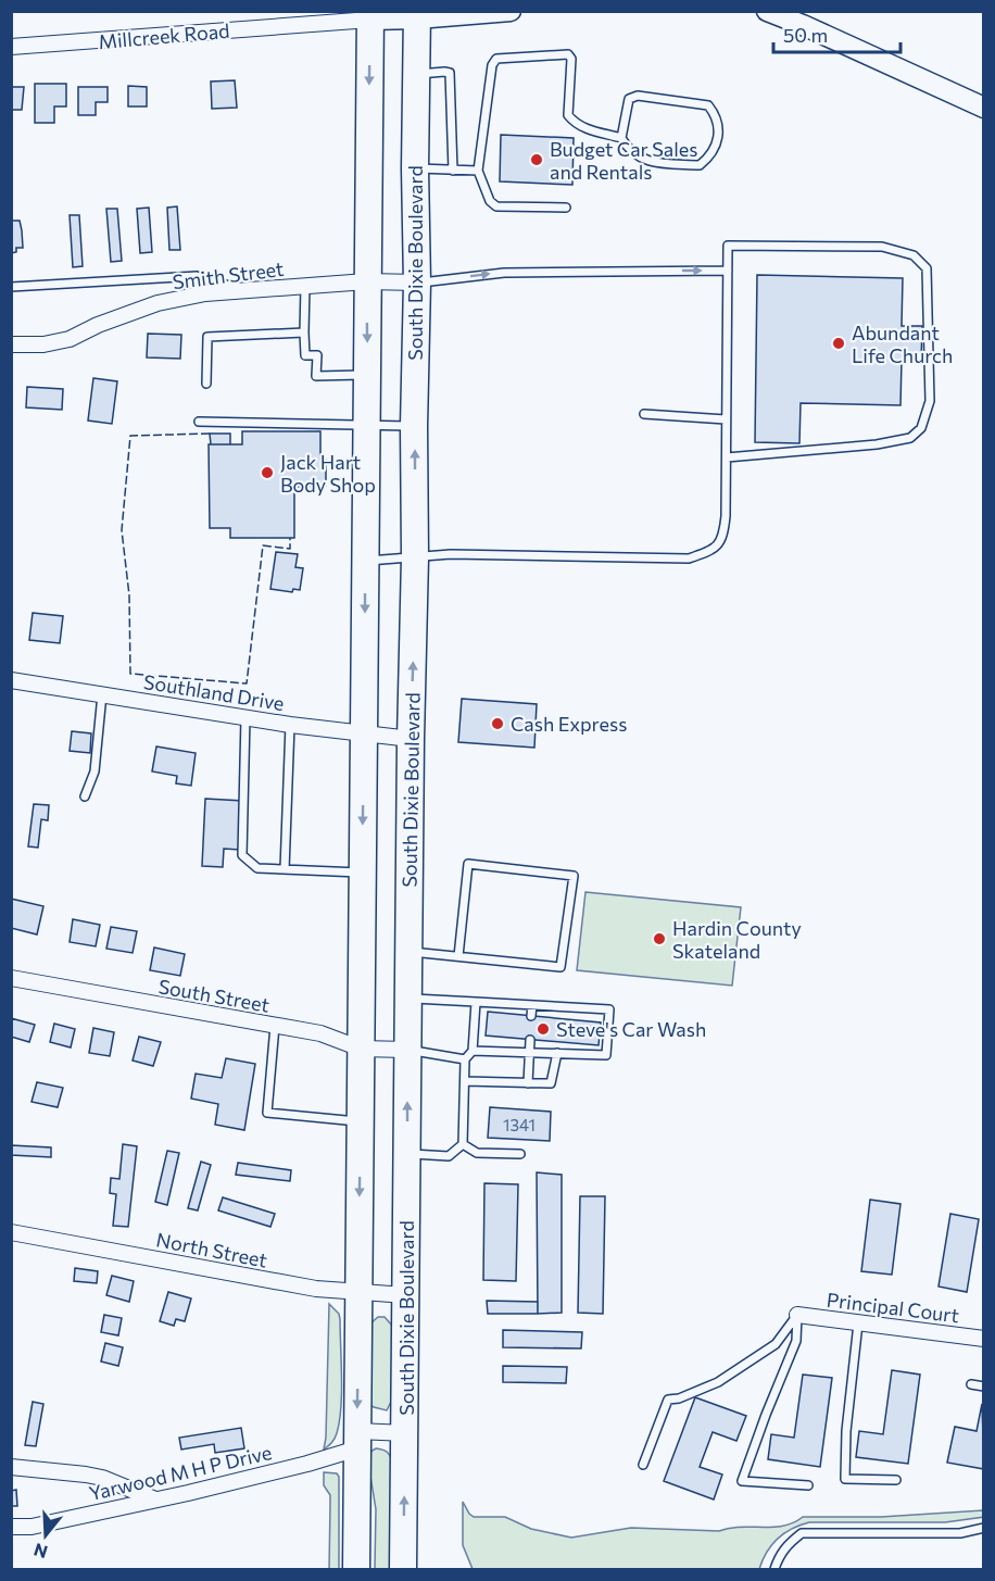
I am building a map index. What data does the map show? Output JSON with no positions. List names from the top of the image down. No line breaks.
{"streets":{"highway":["South Dixie Boulevard"],"street":["Millcreek Road","Smith Street","Southland Drive","South Street","North Street","Principal Court","Yarwood M H P Drive"]},"crossings":[["Millcreek Road","South Dixie Boulevard"],["South Dixie Boulevard","Smith Street"],["South Dixie Boulevard","Southland Drive"],["South Dixie Boulevard","South Street"],["South Dixie Boulevard","North Street"],["South Dixie Boulevard","Yarwood M H P Drive"]],"places":["Budget Car Sales and Rentals","Abundant Life Church","Jack Hart Body Shop","Cash Express","Hardin County Skateland","Steve's Car Wash"],"house_numbers":["1341"],"scale_bar":"50 m","north":"bottom"}
